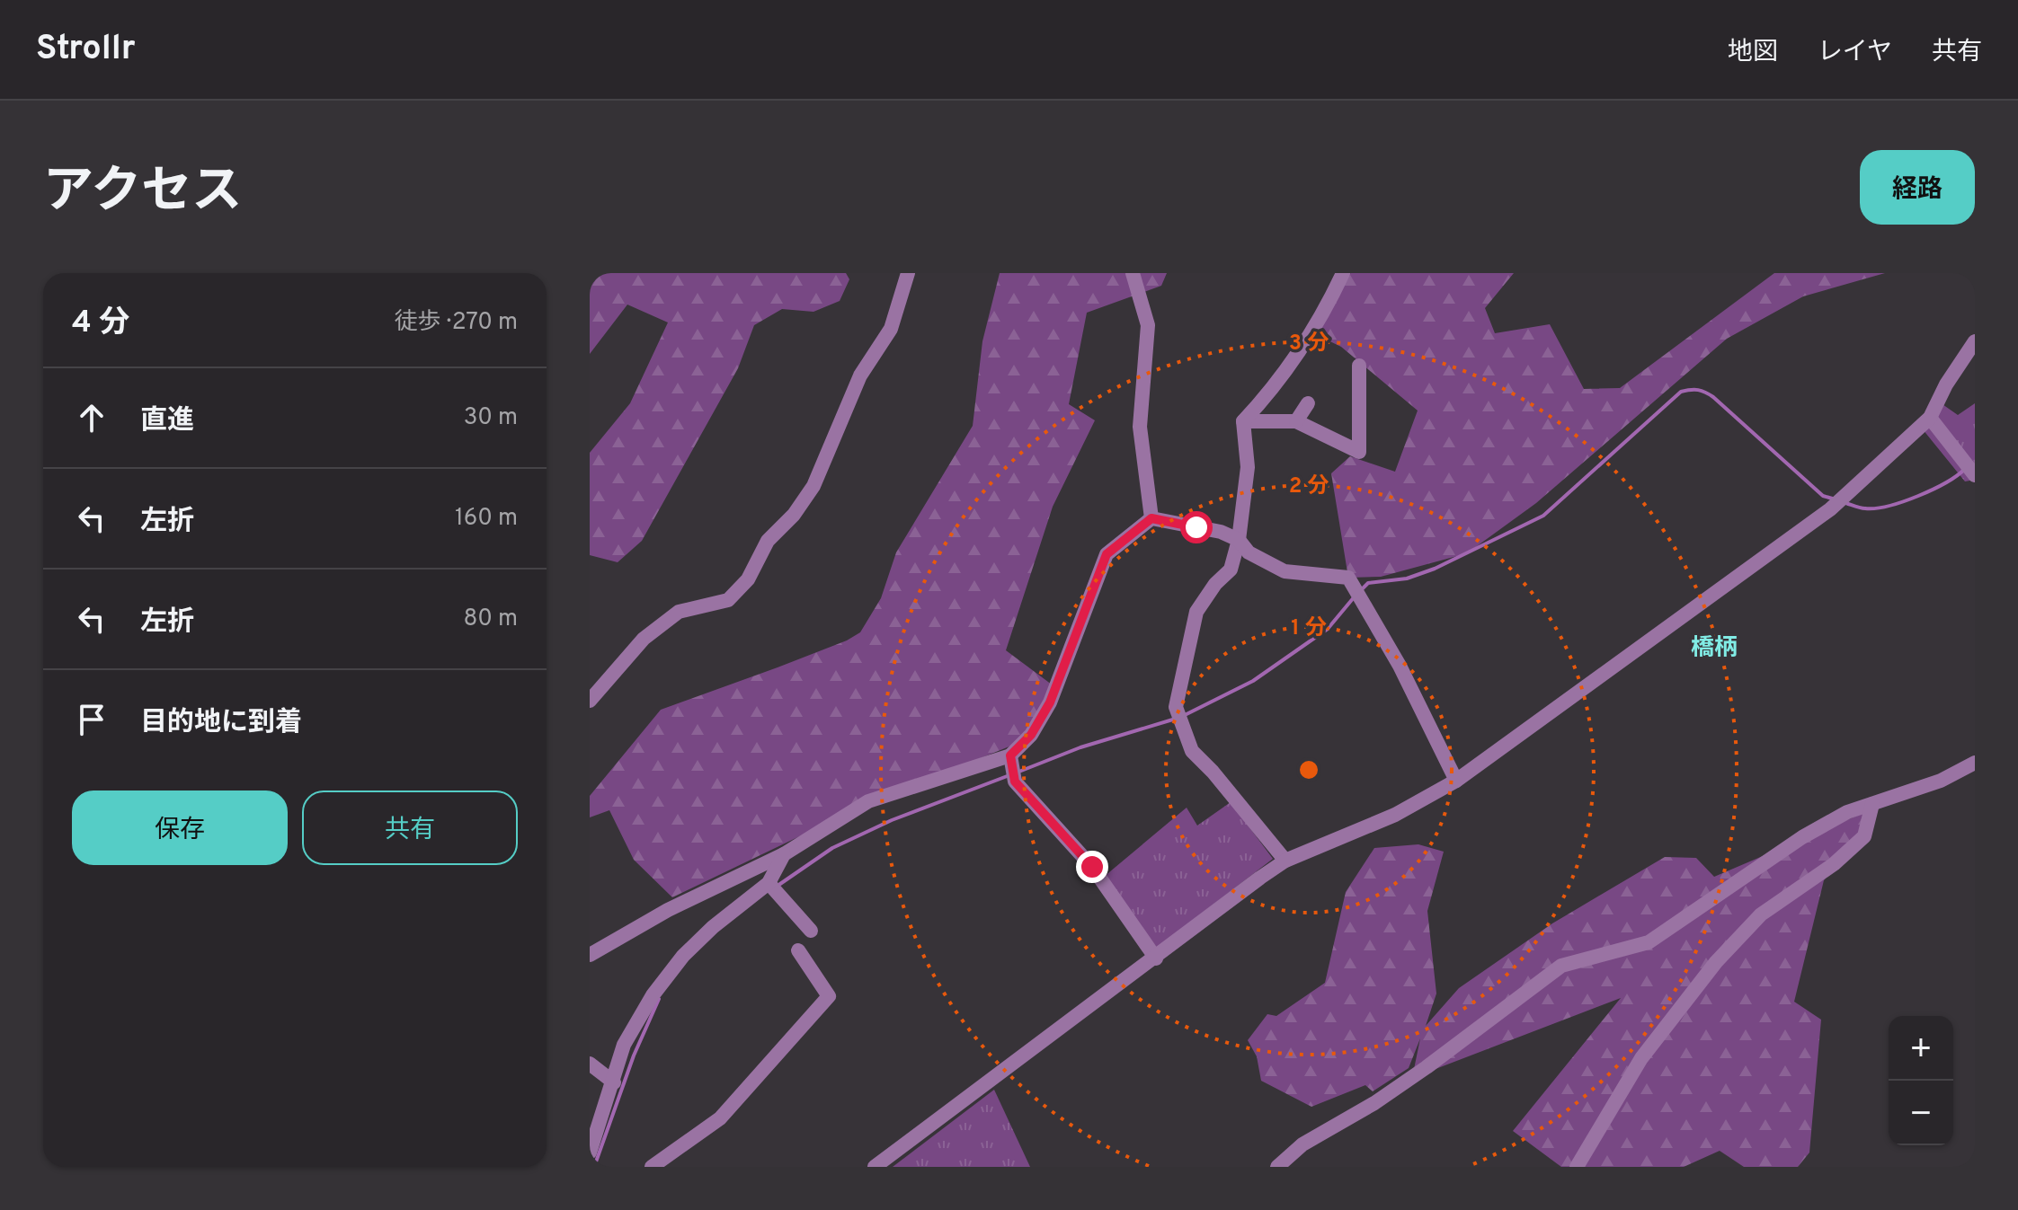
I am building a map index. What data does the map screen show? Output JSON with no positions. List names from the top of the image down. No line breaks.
{"districts":["橋柄"],"page":{"header":"Strollr","nav":["地図","レイヤ","共有"],"title":"アクセス","buttons":["経路",["保存","共有"]],"heading":["4 分","徒歩 · 270 m"],"list":[["直進","30 m"],["左折","160 m"],["左折","80 m"],"目的地に到着"],"map_buttons":["+","−"]},"rings":["3 分","2 分","1 分"]}
